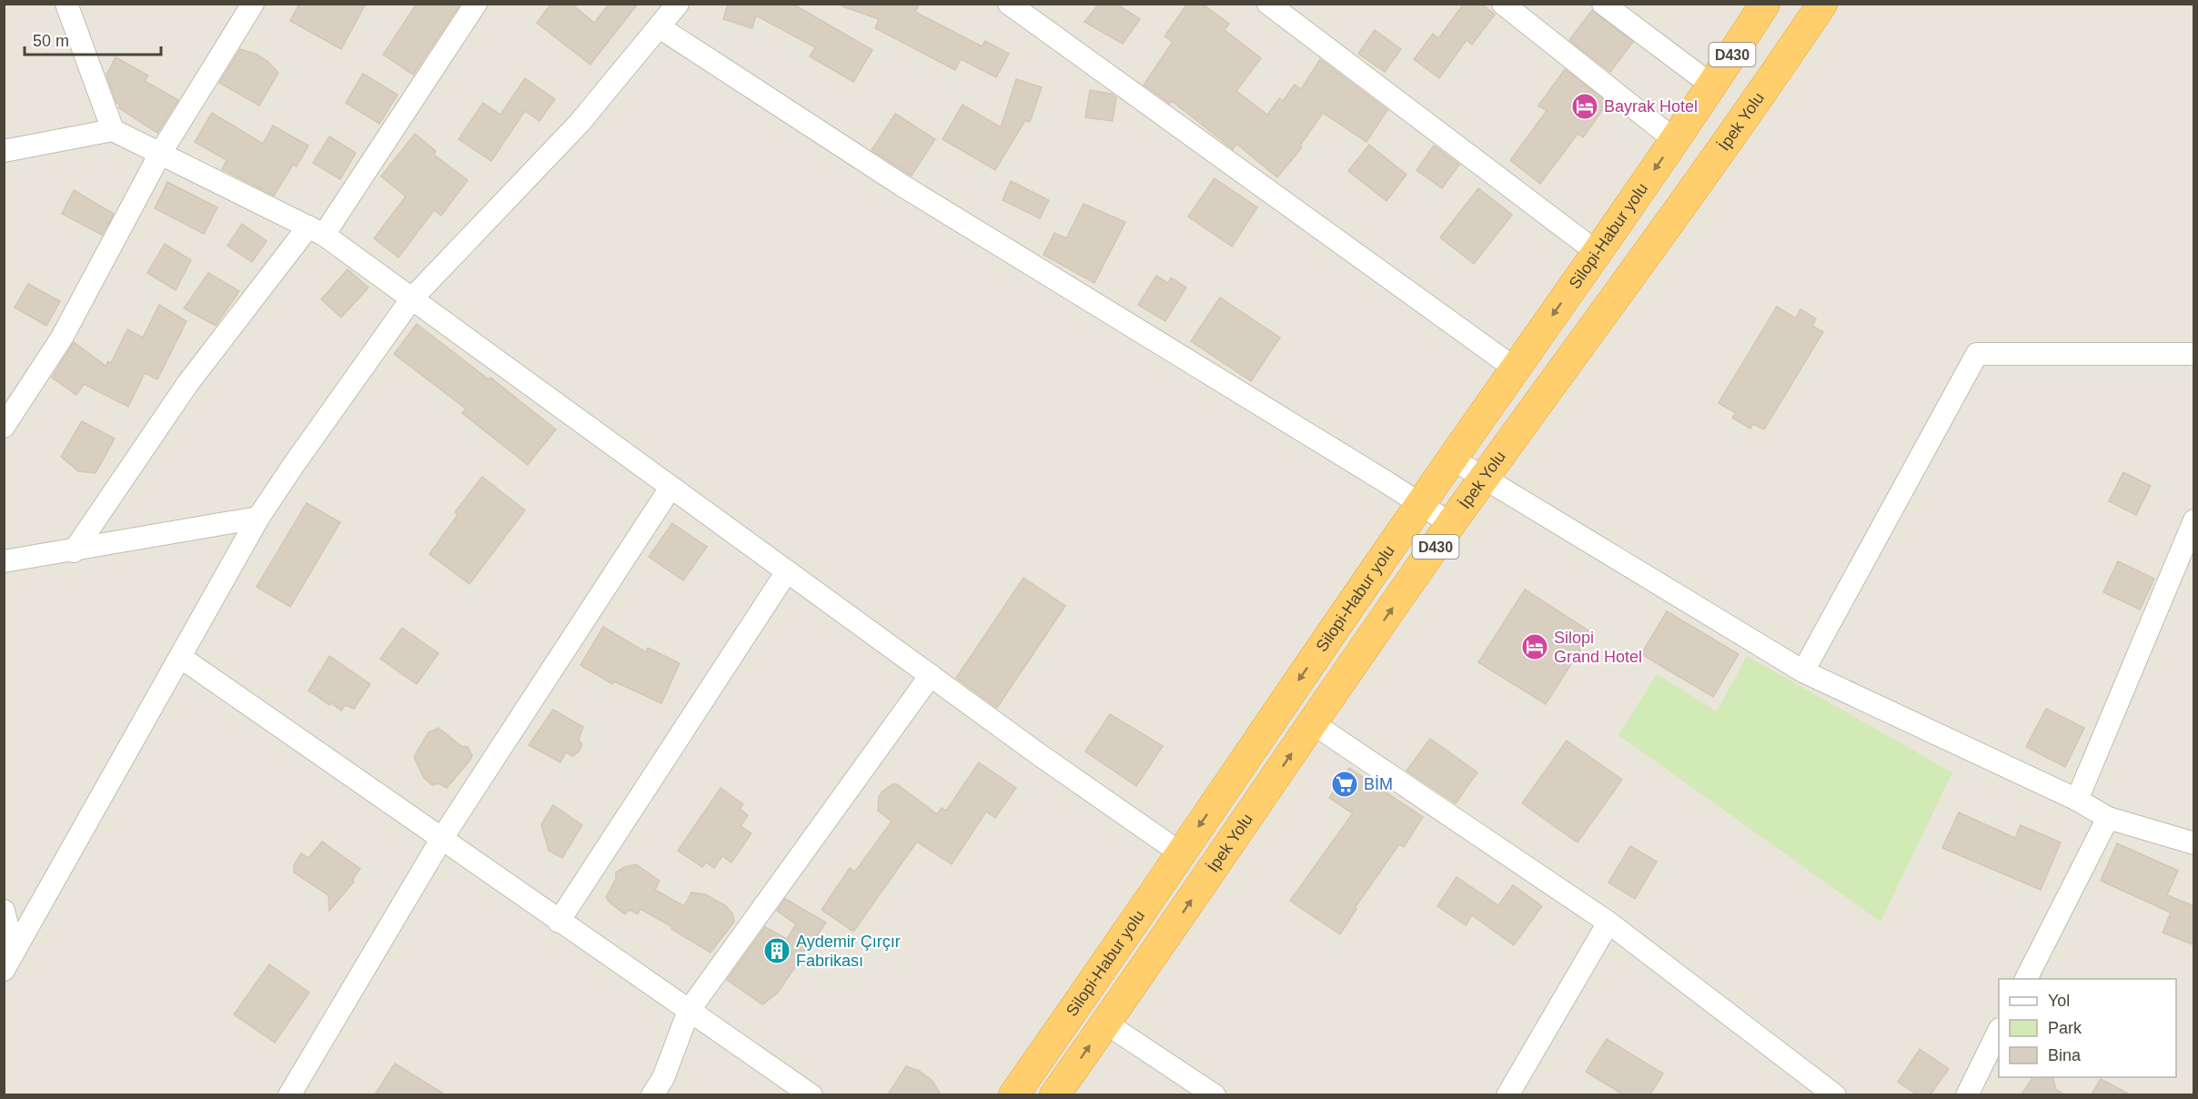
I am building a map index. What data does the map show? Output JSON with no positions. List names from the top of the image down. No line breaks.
{"streets":{"highway":["D430","İpek Yolu","Silopi-Habur yolu"]},"crossings":[["D430","Silopi-Habur yolu"]],"one_way":["İpek Yolu","Silopi-Habur yolu"],"places":{"hotel":["Bayrak Hotel","Silopi Grand Hotel"],"supermarket":["BİM"],"building":["Aydemir Çırçır Fabrikası"]},"legend":["Yol","Park","Bina"],"scale_bar":"50 m"}
